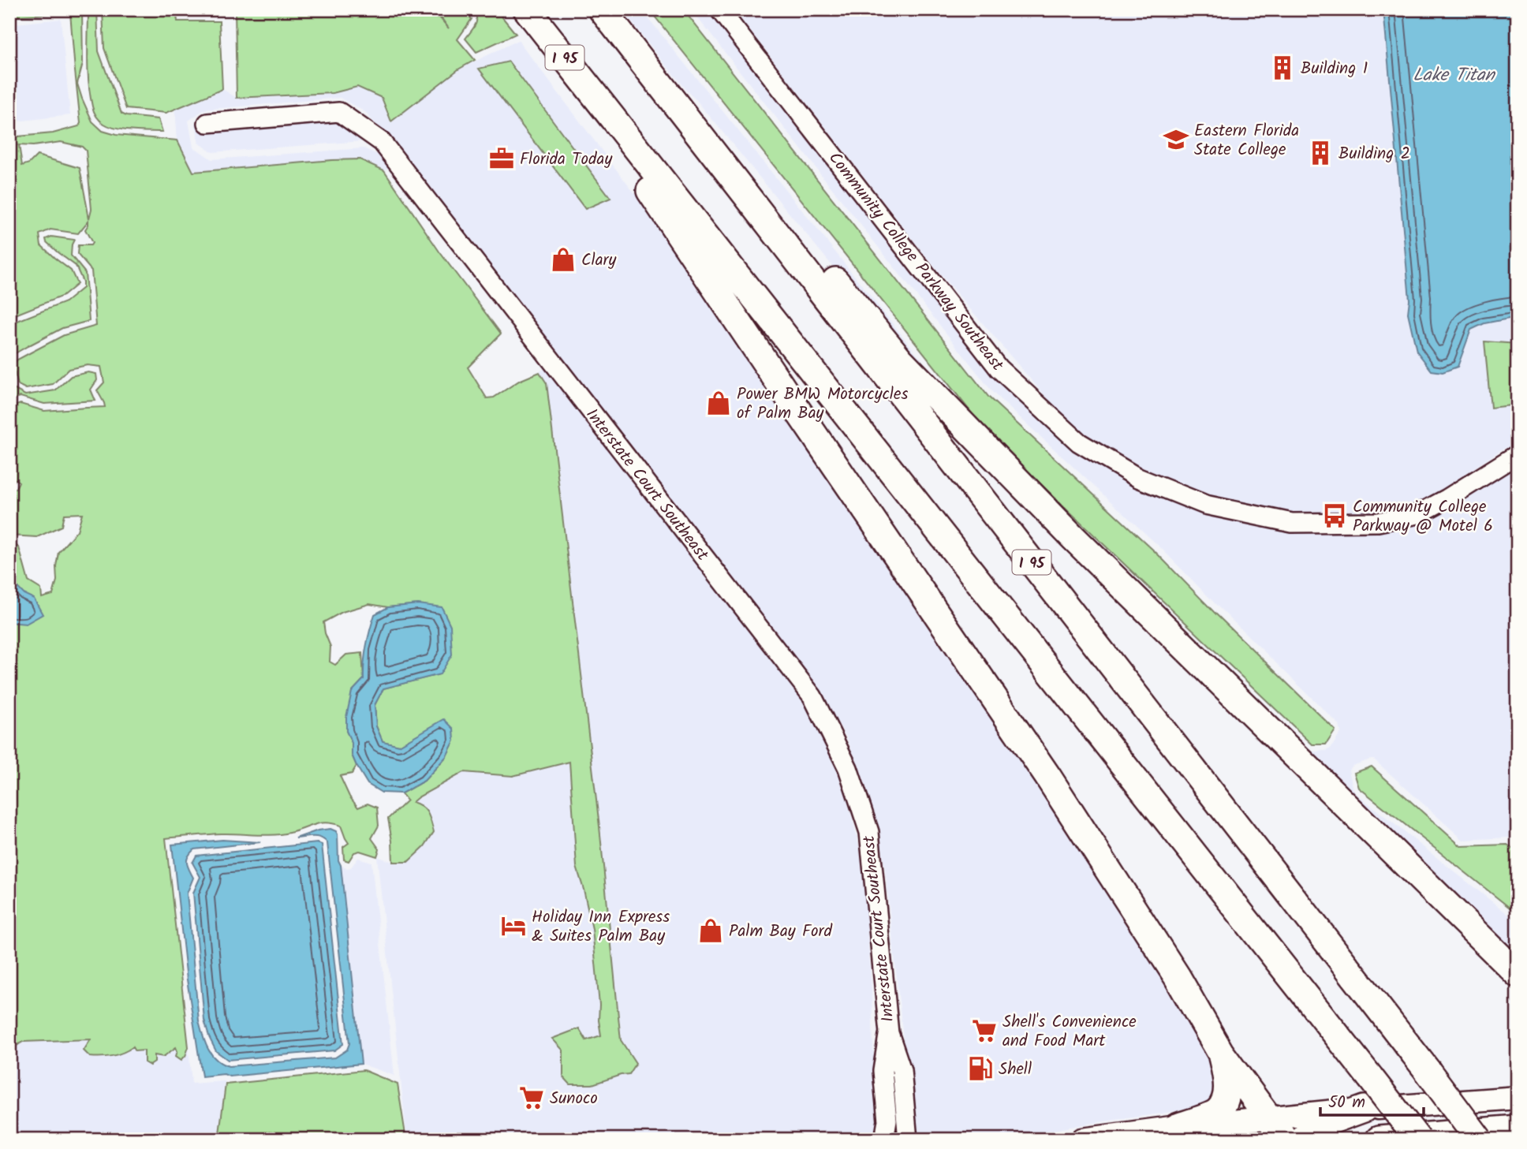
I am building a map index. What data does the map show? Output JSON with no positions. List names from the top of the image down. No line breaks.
{"streets":{"highway":["I 95"],"street":["Community College Parkway Southeast","Interstate Court Southeast"]},"water":["Lake Titan"],"places":{"building":["Building 1","Building 2"],"school or university":["Eastern Florida State College"],"office":["Florida Today"],"shop":["Clary","Power BMW Motorcycles of Palm Bay","Palm Bay Ford"],"bus stop":["Community College Parkway @ Motel 6"],"hotel":["Holiday Inn Express & Suites Palm Bay"],"supermarket":["Shell's Convenience and Food Mart","Sunoco"],"fuel station":["Shell"]},"scale_bar":"50 m"}
